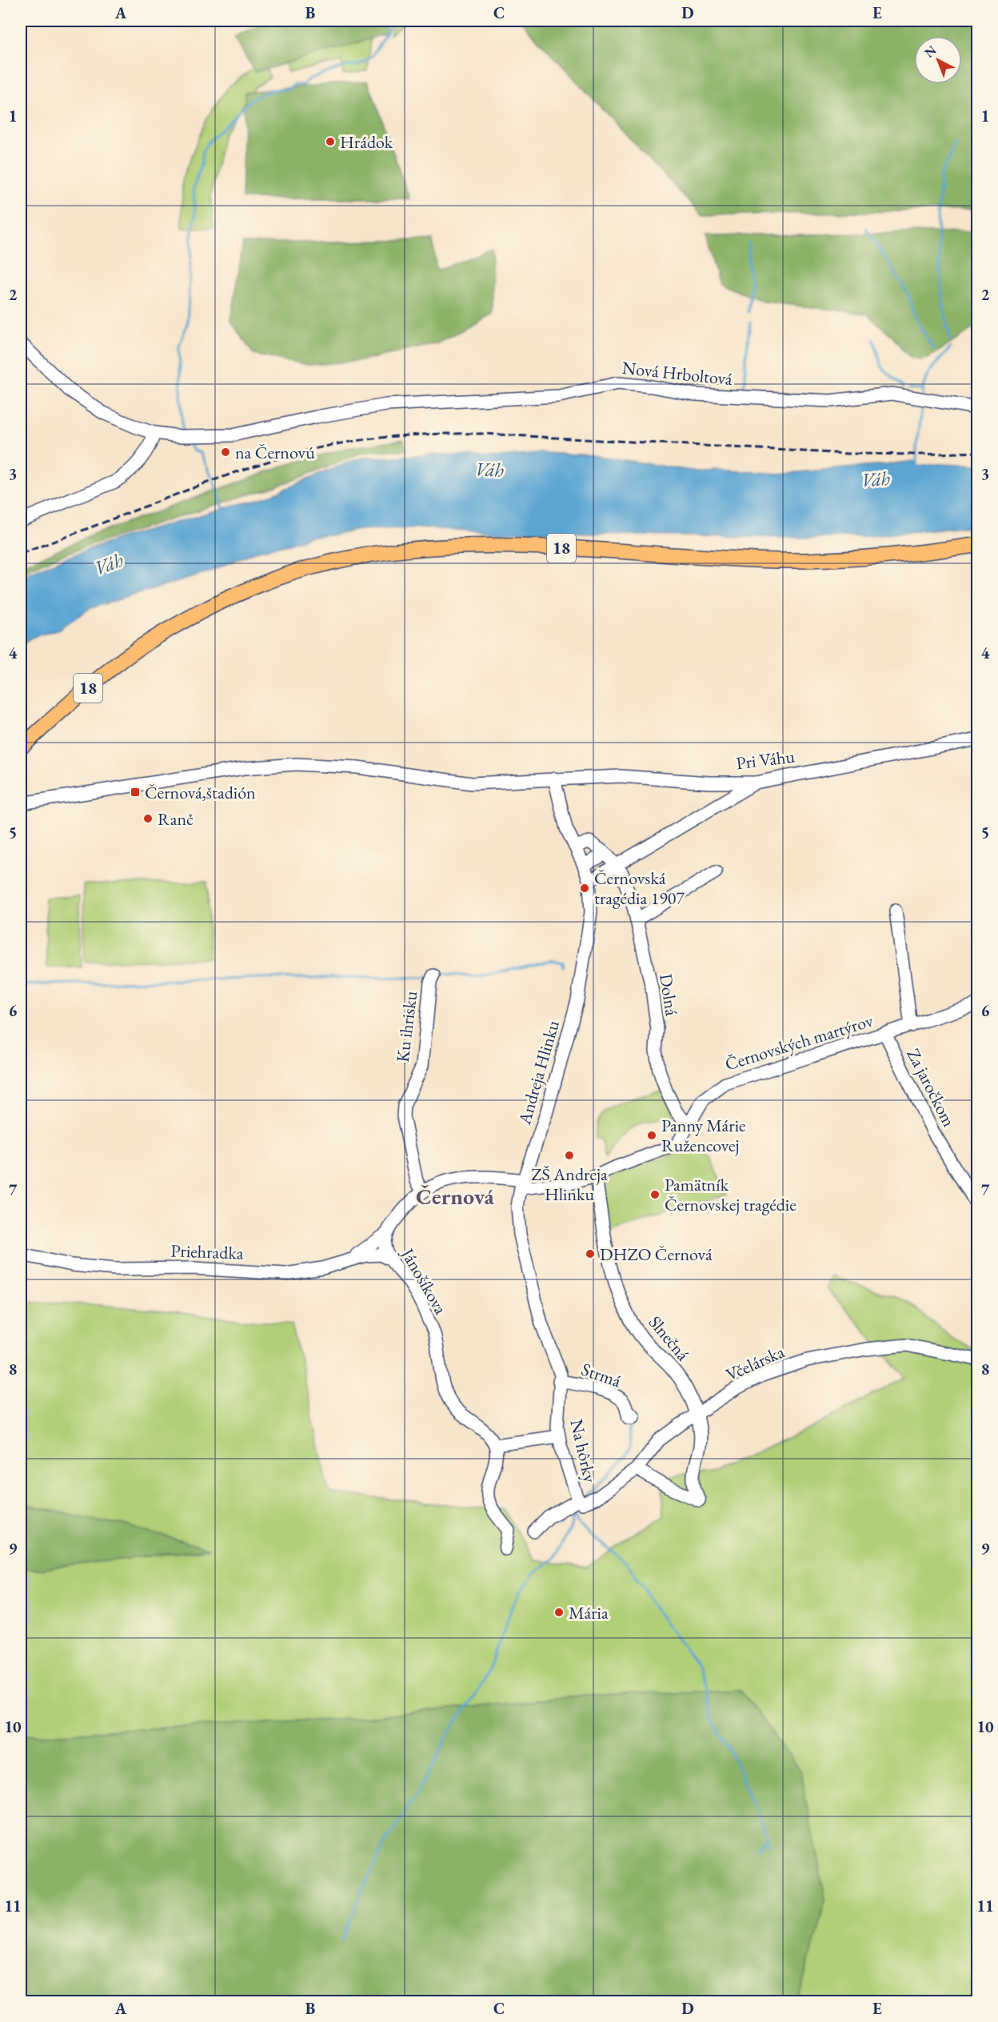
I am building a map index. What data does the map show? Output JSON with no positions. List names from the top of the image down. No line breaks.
{"streets":{"main road":["18"],"street":["Nová Hrboltová","Pri Váhu","Dolná","Ku ihrisku","Černovských martýrov","Andreja Hlinku","Za jaročkom","Priehradka","Jánošíkova","Slnečná","Včelárska","Strmá","Na hôrky"]},"crossings":[["Pri Váhu","Andreja Hlinku"],["Dolná","Černovských martýrov"],["Dolná","Andreja Hlinku"],["Ku ihrisku","Jánošíkova"],["Černovských martýrov","Andreja Hlinku"],["Černovských martýrov","Za jaročkom"],["Černovských martýrov","Jánošíkova"],["Černovských martýrov","Slnečná"],["Andreja Hlinku","Jánošíkova"],["Andreja Hlinku","Strmá"],["Andreja Hlinku","Na hôrky"],["Priehradka","Jánošíkova"],["Slnečná","Včelárska"],["Včelárska","Na hôrky"],["Strmá","Na hôrky"]],"districts":["Černová"],"water":["Váh"],"places":{"other":["Hrádok","na Černovú","Ranč","Černovská tragédia 1907","Panny Márie Ružencovej","ZŠ Andreja Hlinku","Pamätník Černovskej tragédie","DHZO Černová","Mária"],"transit":["Černová,štadión"]},"north":"top left","grid":{"columns":["A","B","C","D","E"],"rows":["1","2","3","4","5","6","7","8","9","10","11"]}}
